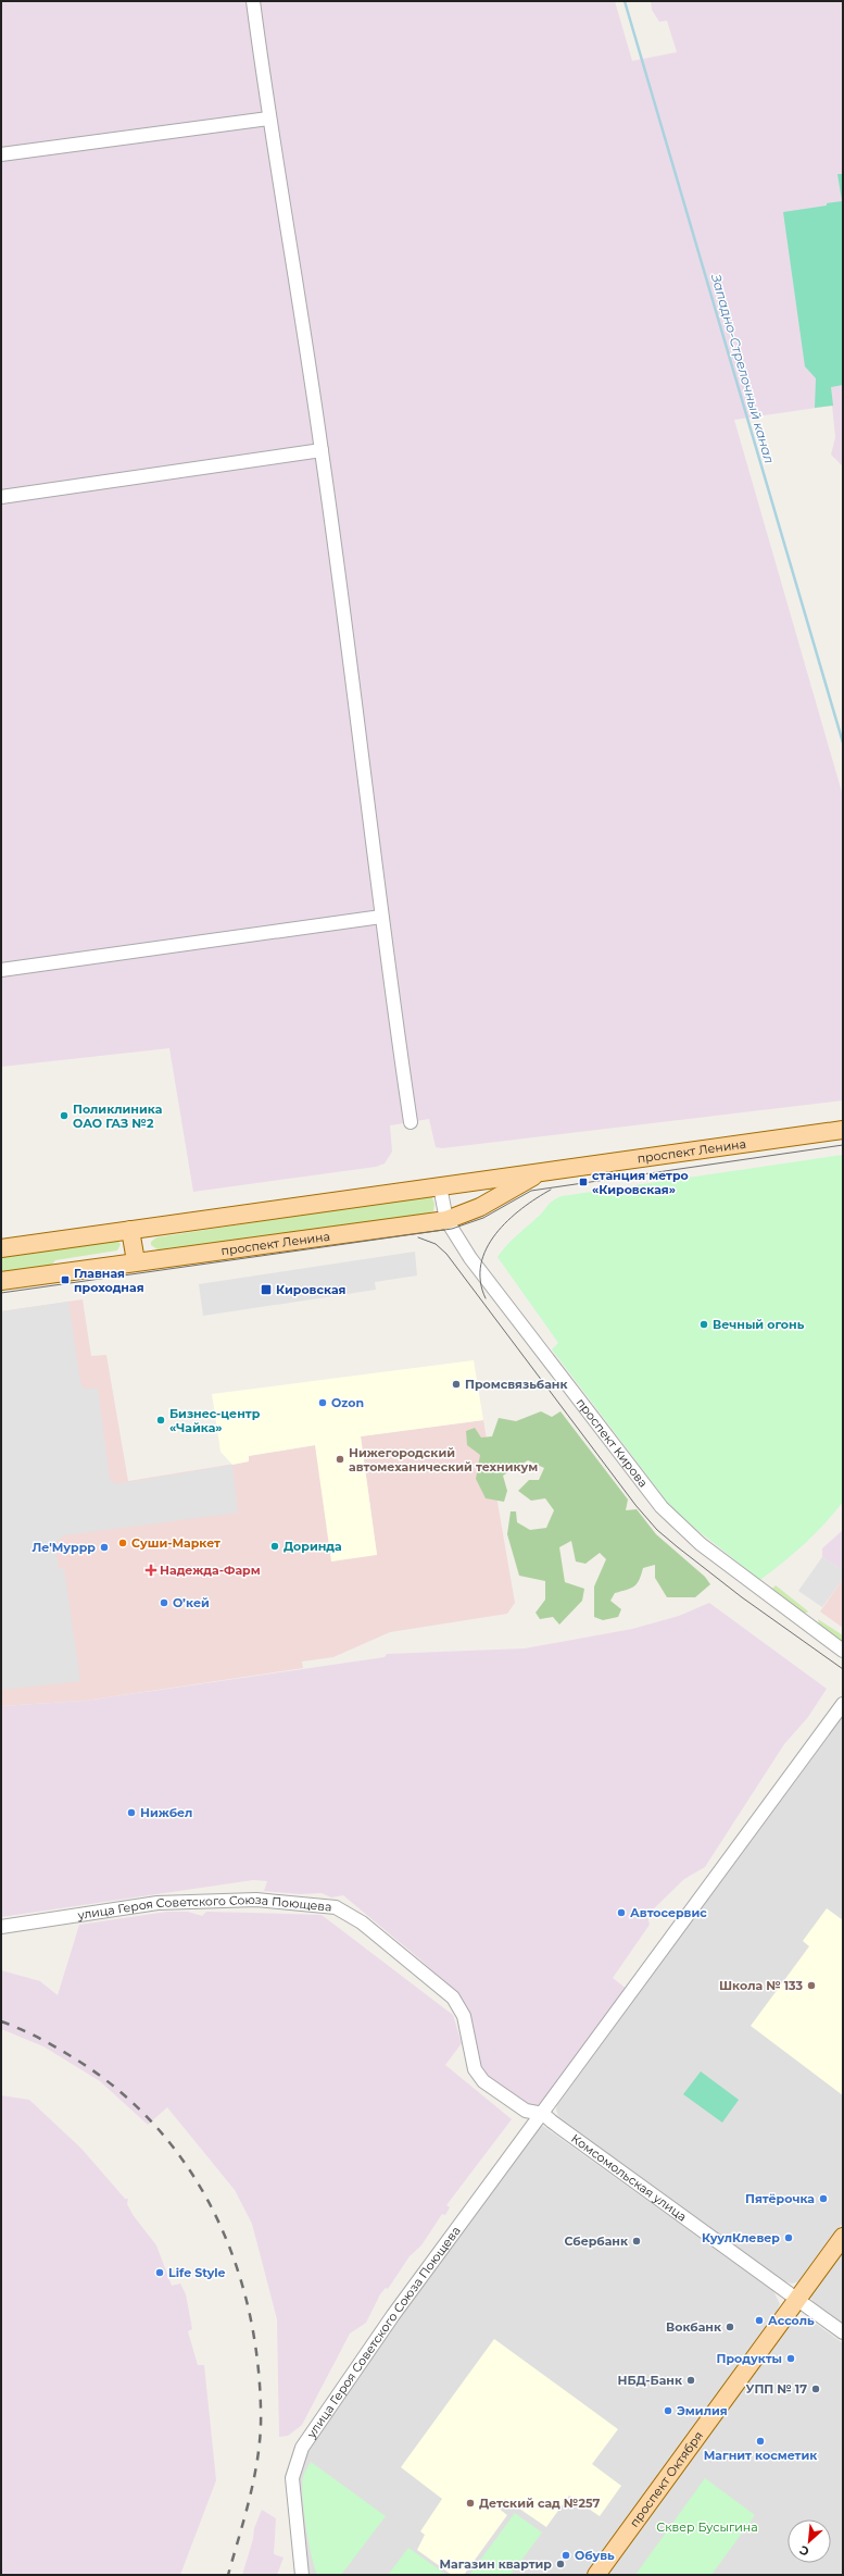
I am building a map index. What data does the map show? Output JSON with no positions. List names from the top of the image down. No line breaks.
{"streets":{"main road":["проспект Ленина","проспект Октября"],"street":["проспект Кирова","улица Героя Советского Союза Поющева","Комсомольская улица"]},"crossings":[["проспект Ленина","проспект Кирова"],["улица Героя Советского Союза Поющева","Комсомольская улица"],["Комсомольская улица","проспект Октября"]],"water":["Западно-Стрелочный канал"],"parks":["Сквер Бусыгина"],"places":{"other":["Поликлиника ОАО ГАЗ №2","Вечный огонь","Промсвязьбанк","Ozon","Бизнес-центр «Чайка»","Нижегородский автомеханический техникум","Суши-Маркет","Доринда","Ле'Муррр","О’кей","Нижбел","Автосервис","Школа № 133","Пятёрочка","КуулКлевер","Сбербанк","Life Style","Ассоль","Вокбанк","Продукты","НБД-Банк","УПП № 17","Эмилия","Магнит косметик","Детский сад №257","Обувь","Магазин квартир"],"transit":["станция метро «Кировская»","Главная проходная","Кировская"],"health":["Надежда-Фарм"]},"north":"bottom left"}
